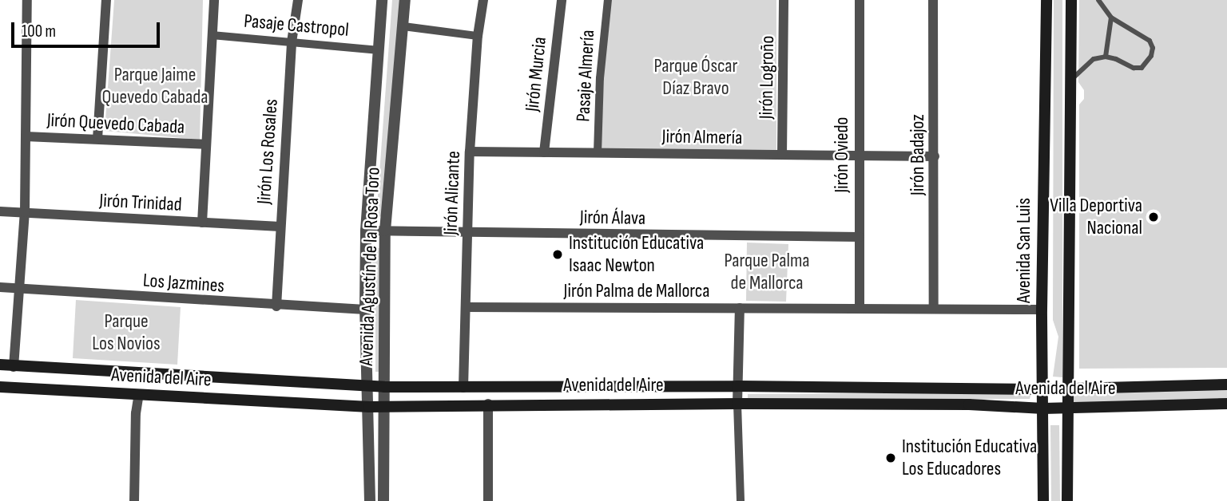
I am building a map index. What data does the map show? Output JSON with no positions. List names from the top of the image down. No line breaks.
{"streets":{"main road":["Avenida San Luis","Avenida del Aire"],"street":["Pasaje Castropol","Jirón Murcia","Pasaje Almería","Jirón Logroño","Jirón Quevedo Cabada","Jirón Almería","Jirón Los Rosales","Jirón Oviedo","Jirón Badajoz","Jirón Alicante","Jirón Trinidad","Jirón Álava","Avenida Agustín de la Rosa Toro","Los Jazmines","Jirón Palma de Mallorca"]},"crossings":[["Pasaje Castropol","Jirón Los Rosales"],["Pasaje Castropol","Avenida Agustín de la Rosa Toro"],["Jirón Murcia","Jirón Almería"],["Pasaje Almería","Jirón Almería"],["Jirón Logroño","Jirón Almería"],["Jirón Almería","Jirón Oviedo"],["Jirón Almería","Jirón Badajoz"],["Jirón Almería","Jirón Alicante"],["Jirón Los Rosales","Jirón Trinidad"],["Jirón Los Rosales","Los Jazmines"],["Jirón Oviedo","Jirón Álava"],["Jirón Oviedo","Jirón Palma de Mallorca"],["Jirón Badajoz","Jirón Palma de Mallorca"],["Jirón Alicante","Jirón Álava"],["Jirón Alicante","Jirón Palma de Mallorca"],["Jirón Alicante","Avenida del Aire"],["Jirón Álava","Avenida Agustín de la Rosa Toro"],["Avenida San Luis","Jirón Palma de Mallorca"],["Avenida San Luis","Avenida del Aire"],["Avenida Agustín de la Rosa Toro","Los Jazmines"],["Avenida Agustín de la Rosa Toro","Avenida del Aire"]],"parks":["Parque Óscar Díaz Bravo","Parque Jaime Quevedo Cabada","Parque Palma de Mallorca","Parque Los Novios"],"places":["Villa Deportiva Nacional","Institución Educativa Isaac Newton","Institución Educativa Los Educadores"],"scale_bar":"100 m"}
